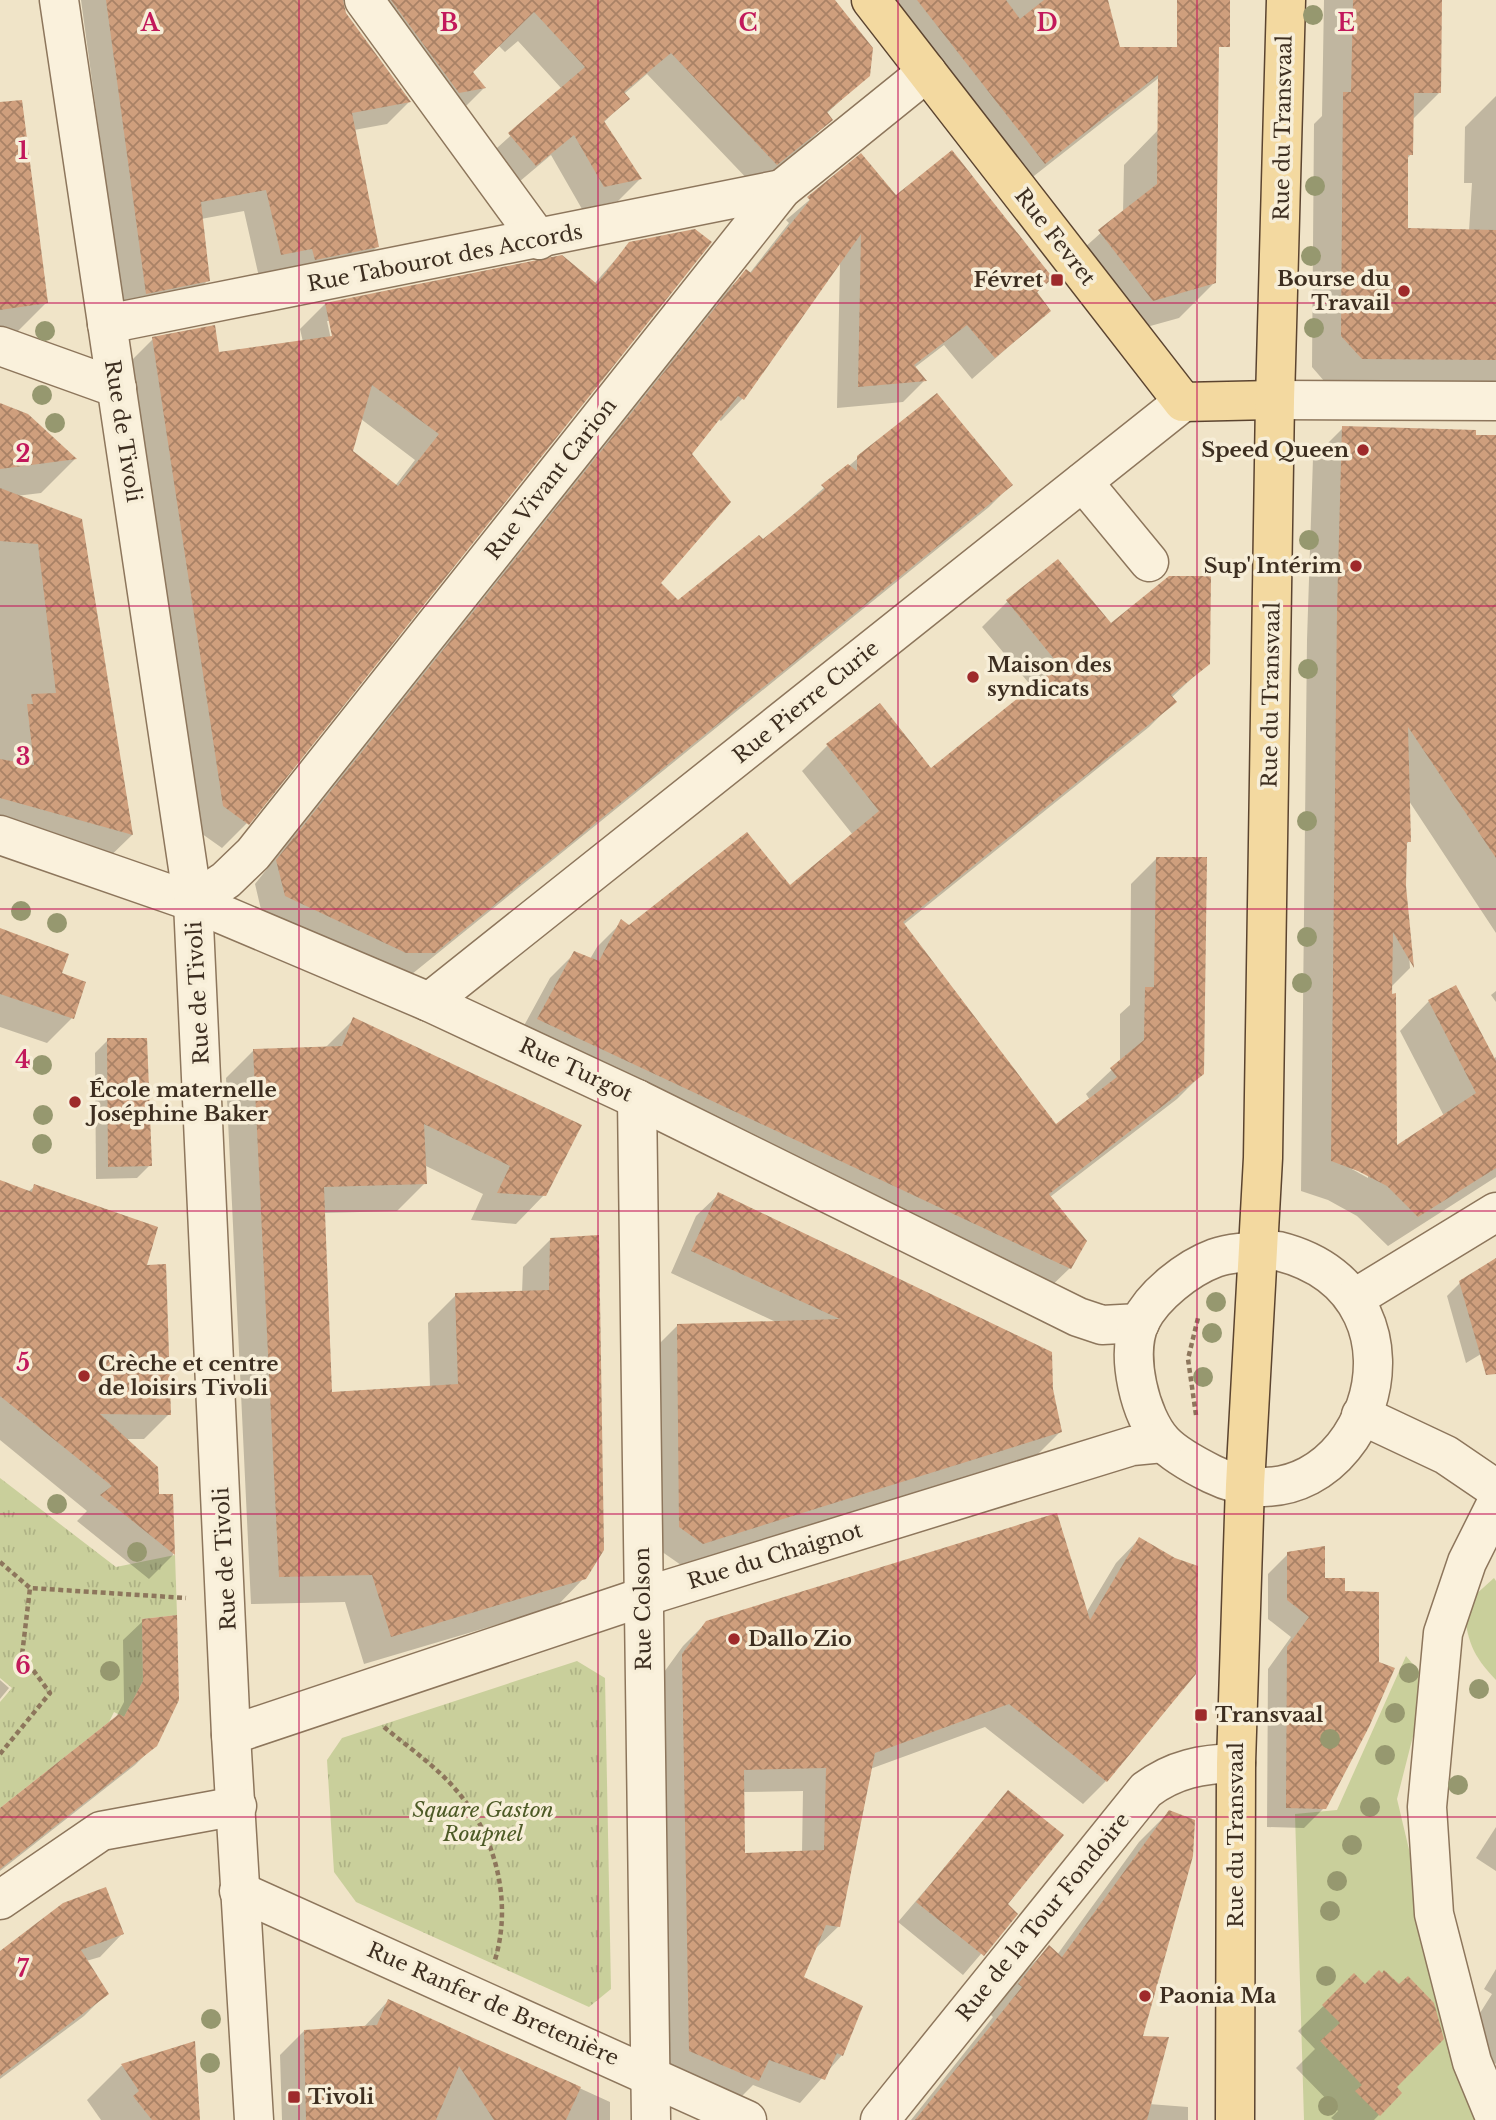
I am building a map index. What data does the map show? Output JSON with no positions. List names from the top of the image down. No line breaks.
{"streets":{"main road":["Rue du Transvaal","Rue Fevret"],"street":["Rue Tabourot des Accords","Rue de Tivoli","Rue Vivant Carion","Rue Pierre Curie","Rue Turgot","Rue du Chaignot","Rue Colson","Rue de la Tour Fondoire","Rue Ranfer de Bretenière"]},"crossings":[["Rue du Transvaal","Rue de la Tour Fondoire"],["Rue Fevret","Rue Vivant Carion"],["Rue Fevret","Rue Pierre Curie"],["Rue Tabourot des Accords","Rue de Tivoli"],["Rue Tabourot des Accords","Rue Vivant Carion"],["Rue de Tivoli","Rue Vivant Carion"],["Rue de Tivoli","Rue Turgot"],["Rue de Tivoli","Rue du Chaignot"],["Rue de Tivoli","Rue Ranfer de Bretenière"],["Rue Vivant Carion","Rue Turgot"],["Rue Pierre Curie","Rue Turgot"],["Rue Turgot","Rue Colson"],["Rue du Chaignot","Rue Colson"],["Rue Colson","Rue Ranfer de Bretenière"]],"parks":["Square Gaston Roupnel"],"places":{"transit":["Févret","Transvaal","Tivoli"],"other":["Bourse du Travail","Speed Queen","Sup' Intérim","Maison des syndicats","École maternelle Joséphine Baker","Crèche et centre de loisirs Tivoli","Dallo Zio","Paonia Ma"]},"grid":{"columns":["A","B","C","D","E"],"rows":["1","2","3","4","5","6","7"]}}
